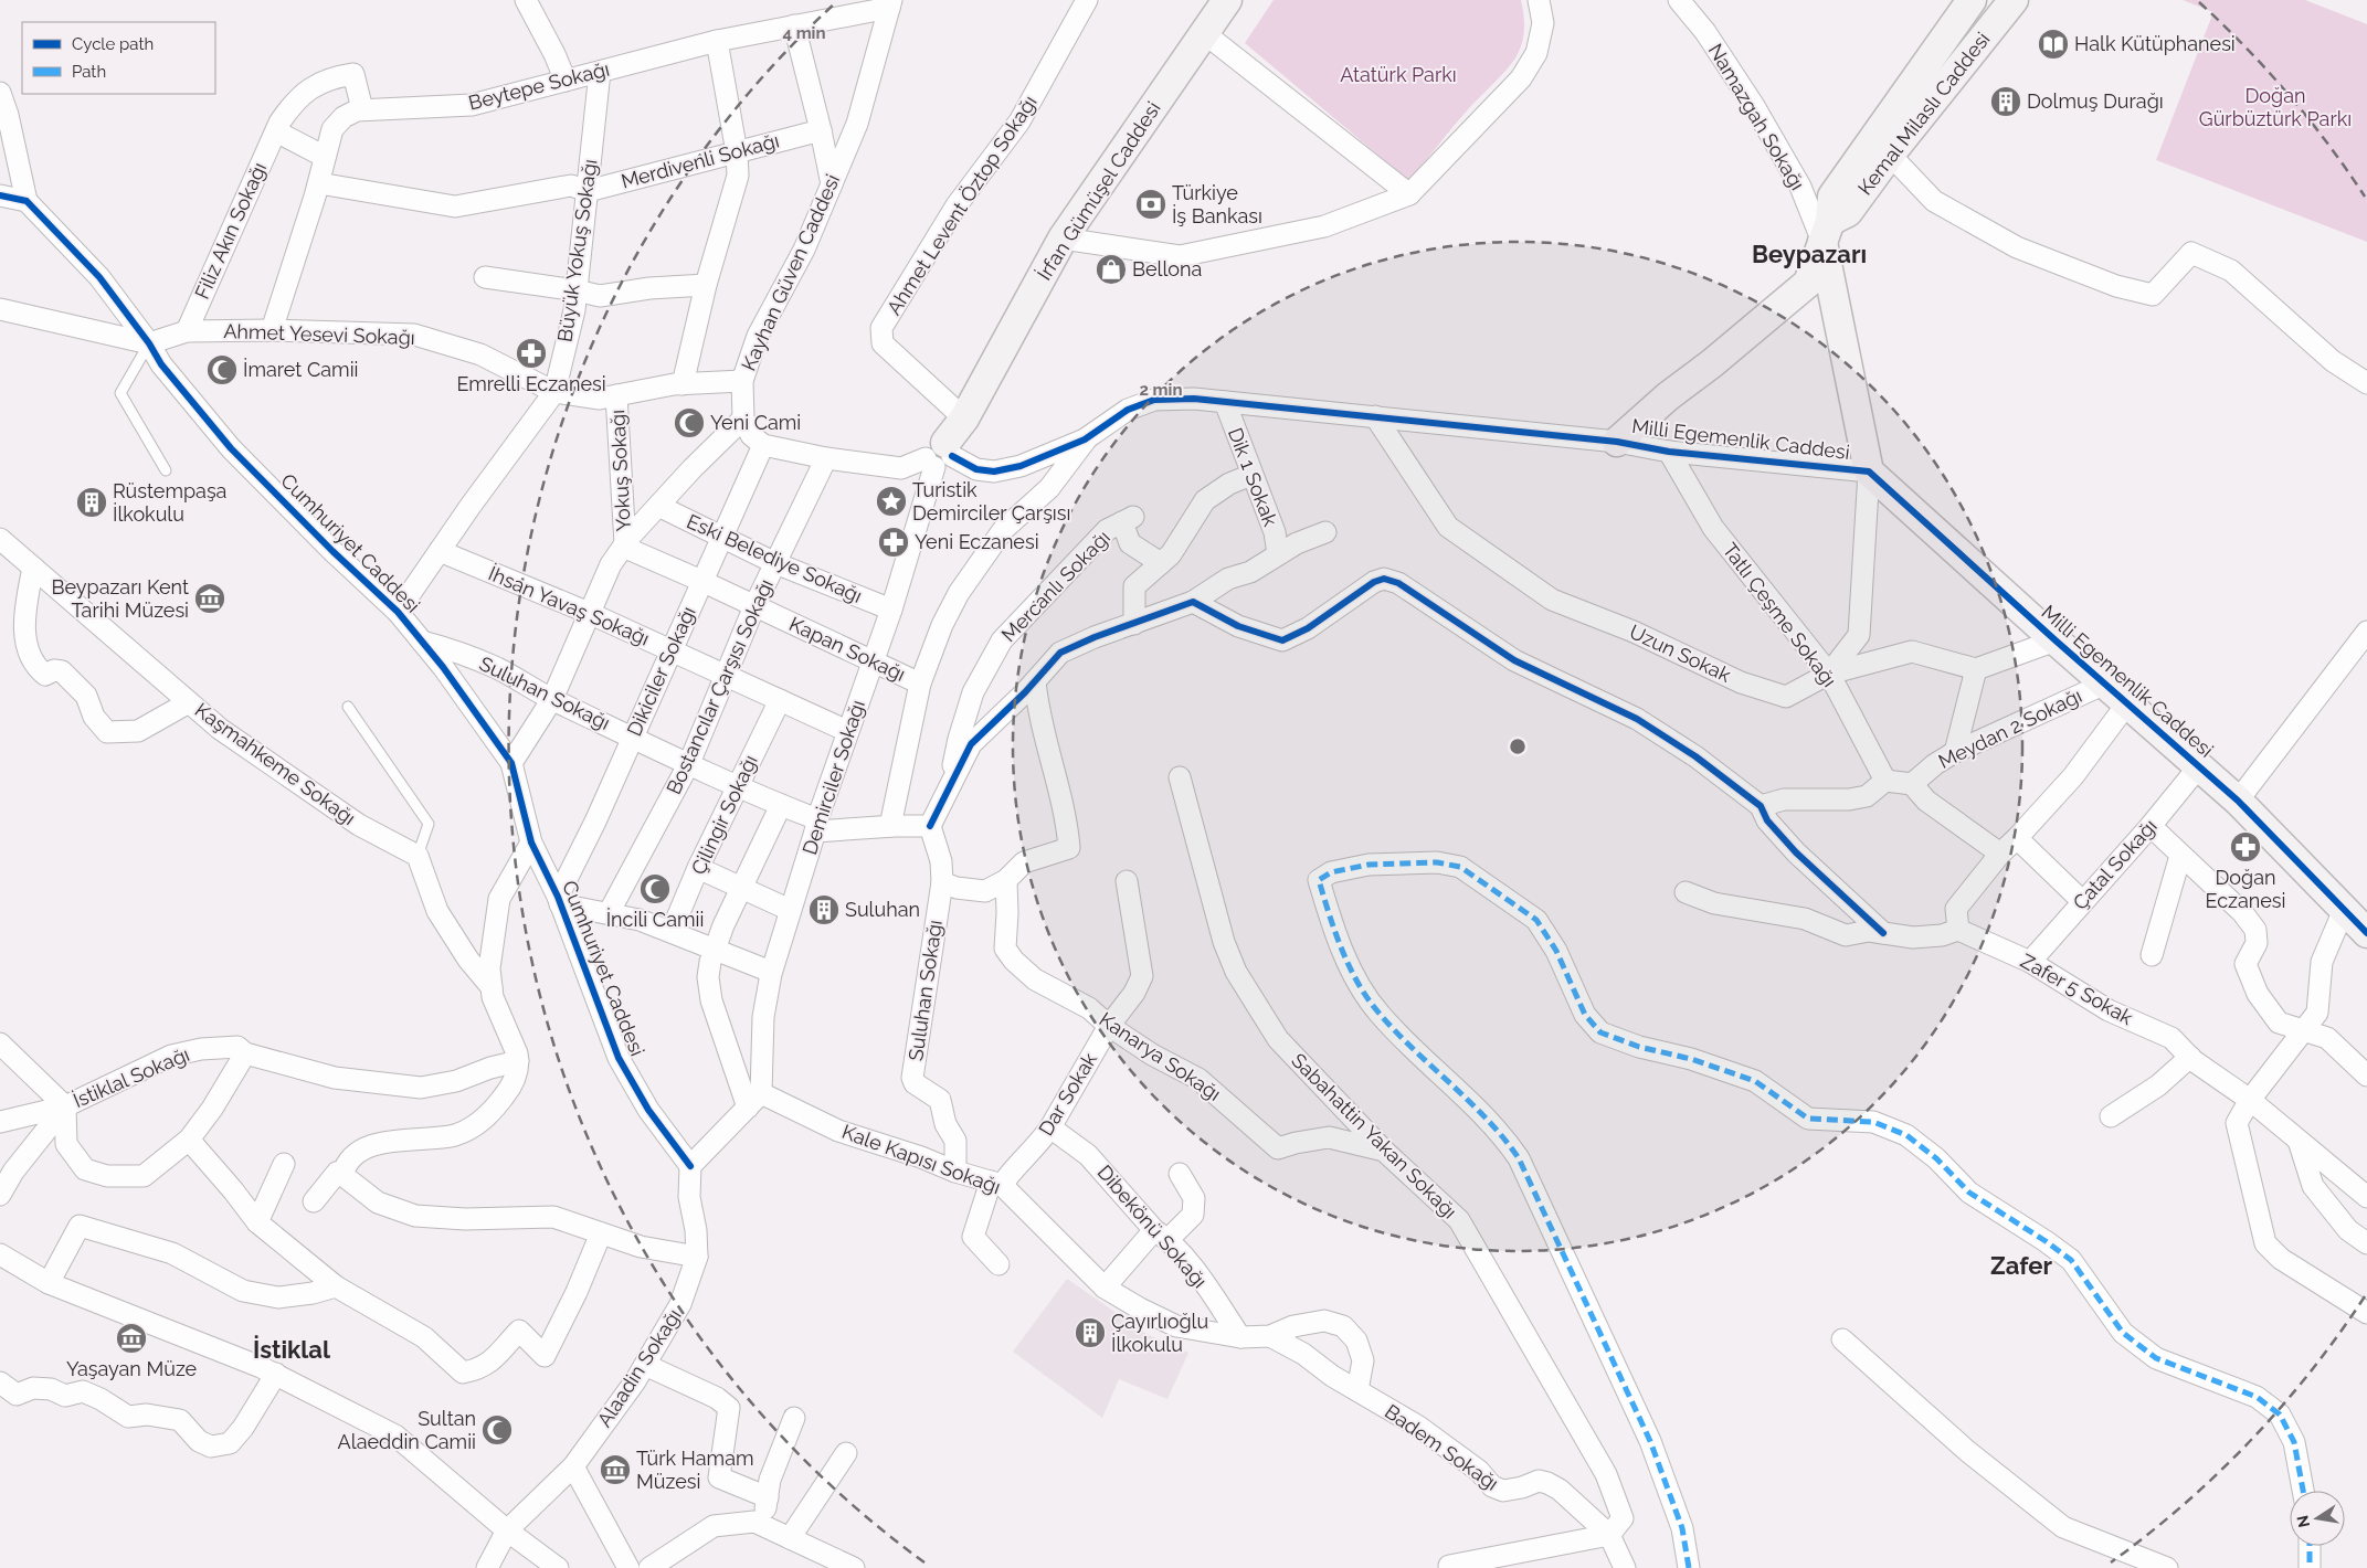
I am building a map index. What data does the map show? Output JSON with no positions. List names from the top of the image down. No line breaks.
{"streets":{"street":["Beytepe Sokağı","Kemal Milaslı Caddesi","Namazgah Sokağı","Merdivenli Sokağı","İrfan Gümüşel Caddesi","Ahmet Levent Öztop Sokağı","Filiz Akın Sokağı","Büyük Yokuş Sokağı","Kayhan Güven Caddesi","Ahmet Yesevi Sokağı","Milli Egemenlik Caddesi","Yokuş Sokağı","Dik 1 Sokak","Cumhuriyet Caddesi","Eski Belediye Sokağı","Mercanlı Sokağı","İhsan Yavaş Sokağı","Tatlı Çeşme Sokağı","Kapan Sokağı","Uzun Sokak","Dikiciler Sokağı","Bostancılar Çarşısı Sokağı","Suluhan Sokağı","Meydan 2 Sokağı","Kaşmahkeme Sokağı","Demirciler Sokağı","Çilingir Sokağı","Çatal Sokağı","Zafer 5 Sokak","Kanarya Sokağı","İstiklal Sokağı","Dar Sokak","Sabahattin Yakan Sokağı","Kale Kapısı Sokağı","Dibekönü Sokağı","Alaadin Sokağı","Badem Sokağı"]},"crossings":[["Beytepe Sokağı","Merdivenli Sokağı"],["Beytepe Sokağı","Filiz Akın Sokağı"],["Beytepe Sokağı","Büyük Yokuş Sokağı"],["Beytepe Sokağı","Kayhan Güven Caddesi"],["Beytepe Sokağı","Ahmet Yesevi Sokağı"],["Kemal Milaslı Caddesi","Namazgah Sokağı"],["Kemal Milaslı Caddesi","Milli Egemenlik Caddesi"],["Merdivenli Sokağı","Büyük Yokuş Sokağı"],["İrfan Gümüşel Caddesi","Ahmet Levent Öztop Sokağı"],["İrfan Gümüşel Caddesi","Milli Egemenlik Caddesi"],["İrfan Gümüşel Caddesi","Demirciler Sokağı"],["Filiz Akın Sokağı","Ahmet Yesevi Sokağı"],["Büyük Yokuş Sokağı","Ahmet Yesevi Sokağı"],["Büyük Yokuş Sokağı","Cumhuriyet Caddesi"],["Büyük Yokuş Sokağı","İhsan Yavaş Sokağı"],["Kayhan Güven Caddesi","Ahmet Yesevi Sokağı"],["Ahmet Yesevi Sokağı","Yokuş Sokağı"],["Ahmet Yesevi Sokağı","Cumhuriyet Caddesi"],["Milli Egemenlik Caddesi","Dik 1 Sokak"],["Milli Egemenlik Caddesi","Tatlı Çeşme Sokağı"],["Milli Egemenlik Caddesi","Uzun Sokak"],["Milli Egemenlik Caddesi","Meydan 2 Sokağı"],["Milli Egemenlik Caddesi","Demirciler Sokağı"],["Milli Egemenlik Caddesi","Çatal Sokağı"],["Yokuş Sokağı","Kapan Sokağı"],["Cumhuriyet Caddesi","Dikiciler Sokağı"],["Cumhuriyet Caddesi","Suluhan Sokağı"],["Cumhuriyet Caddesi","Alaadin Sokağı"],["Eski Belediye Sokağı","Dikiciler Sokağı"],["Eski Belediye Sokağı","Bostancılar Çarşısı Sokağı"],["Eski Belediye Sokağı","Demirciler Sokağı"],["İhsan Yavaş Sokağı","Dikiciler Sokağı"],["İhsan Yavaş Sokağı","Bostancılar Çarşısı Sokağı"],["İhsan Yavaş Sokağı","Demirciler Sokağı"],["İhsan Yavaş Sokağı","Çilingir Sokağı"],["Tatlı Çeşme Sokağı","Uzun Sokak"],["Kapan Sokağı","Dikiciler Sokağı"],["Kapan Sokağı","Bostancılar Çarşısı Sokağı"],["Kapan Sokağı","Demirciler Sokağı"],["Dikiciler Sokağı","Suluhan Sokağı"],["Bostancılar Çarşısı Sokağı","Suluhan Sokağı"],["Suluhan Sokağı","Demirciler Sokağı"],["Suluhan Sokağı","Çilingir Sokağı"],["Suluhan Sokağı","Kale Kapısı Sokağı"],["Demirciler Sokağı","Kale Kapısı Sokağı"],["Çatal Sokağı","Zafer 5 Sokak"],["Kanarya Sokağı","Dar Sokak"],["Kanarya Sokağı","Sabahattin Yakan Sokağı"],["Dar Sokak","Kale Kapısı Sokağı"],["Dar Sokak","Dibekönü Sokağı"],["Sabahattin Yakan Sokağı","Badem Sokağı"],["Kale Kapısı Sokağı","Dibekönü Sokağı"],["Kale Kapısı Sokağı","Badem Sokağı"]],"districts":["Beypazarı","Zafer","İstiklal"],"parks":["Atatürk Parkı","Doğan Gürbüztürk Parkı"],"places":{"library":["Halk Kütüphanesi"],"building":["Dolmuş Durağı","Rüstempaşa İlkokulu","Suluhan","Çayırlıoğlu İlkokulu"],"bank":["Türkiye İş Bankası"],"shop":["Bellona"],"pharmacy":["Emrelli Eczanesi","Yeni Eczanesi","Doğan Eczanesi"],"mosque":["İmaret Camii","Yeni Cami","İncili Camii","Sultan Alaeddin Camii"],"place":["Turistik Demirciler Çarşısı"],"museum":["Beypazarı Kent Tarihi Müzesi","Yaşayan Müze","Türk Hamam Müzesi"]},"legend":["Cycle path","Path"],"north":"left","rings":["4 min","2 min"]}
